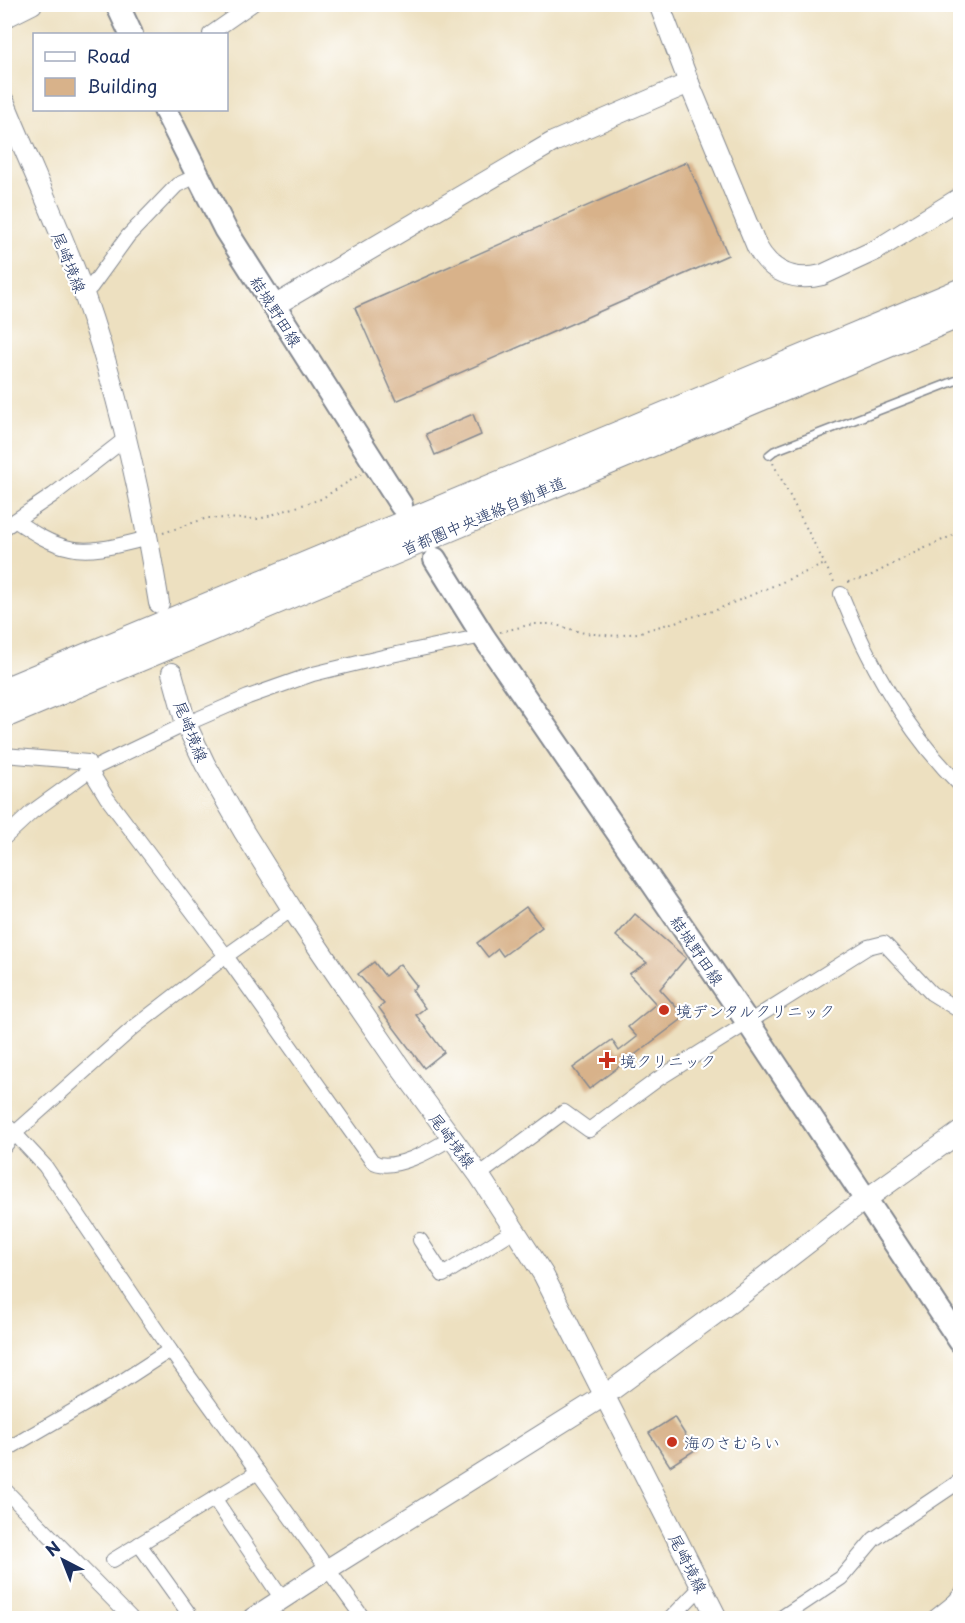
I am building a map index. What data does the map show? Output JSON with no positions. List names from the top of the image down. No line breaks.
{"streets":{"highway":["首都圏中央連絡自動車道"],"main road":["結城野田線"],"street":["尾崎境線"]},"places":{"other":["境デンタルクリニック","海のさむらい"],"health":["境クリニック"]},"legend":["Road","Building"],"north":"top left"}
